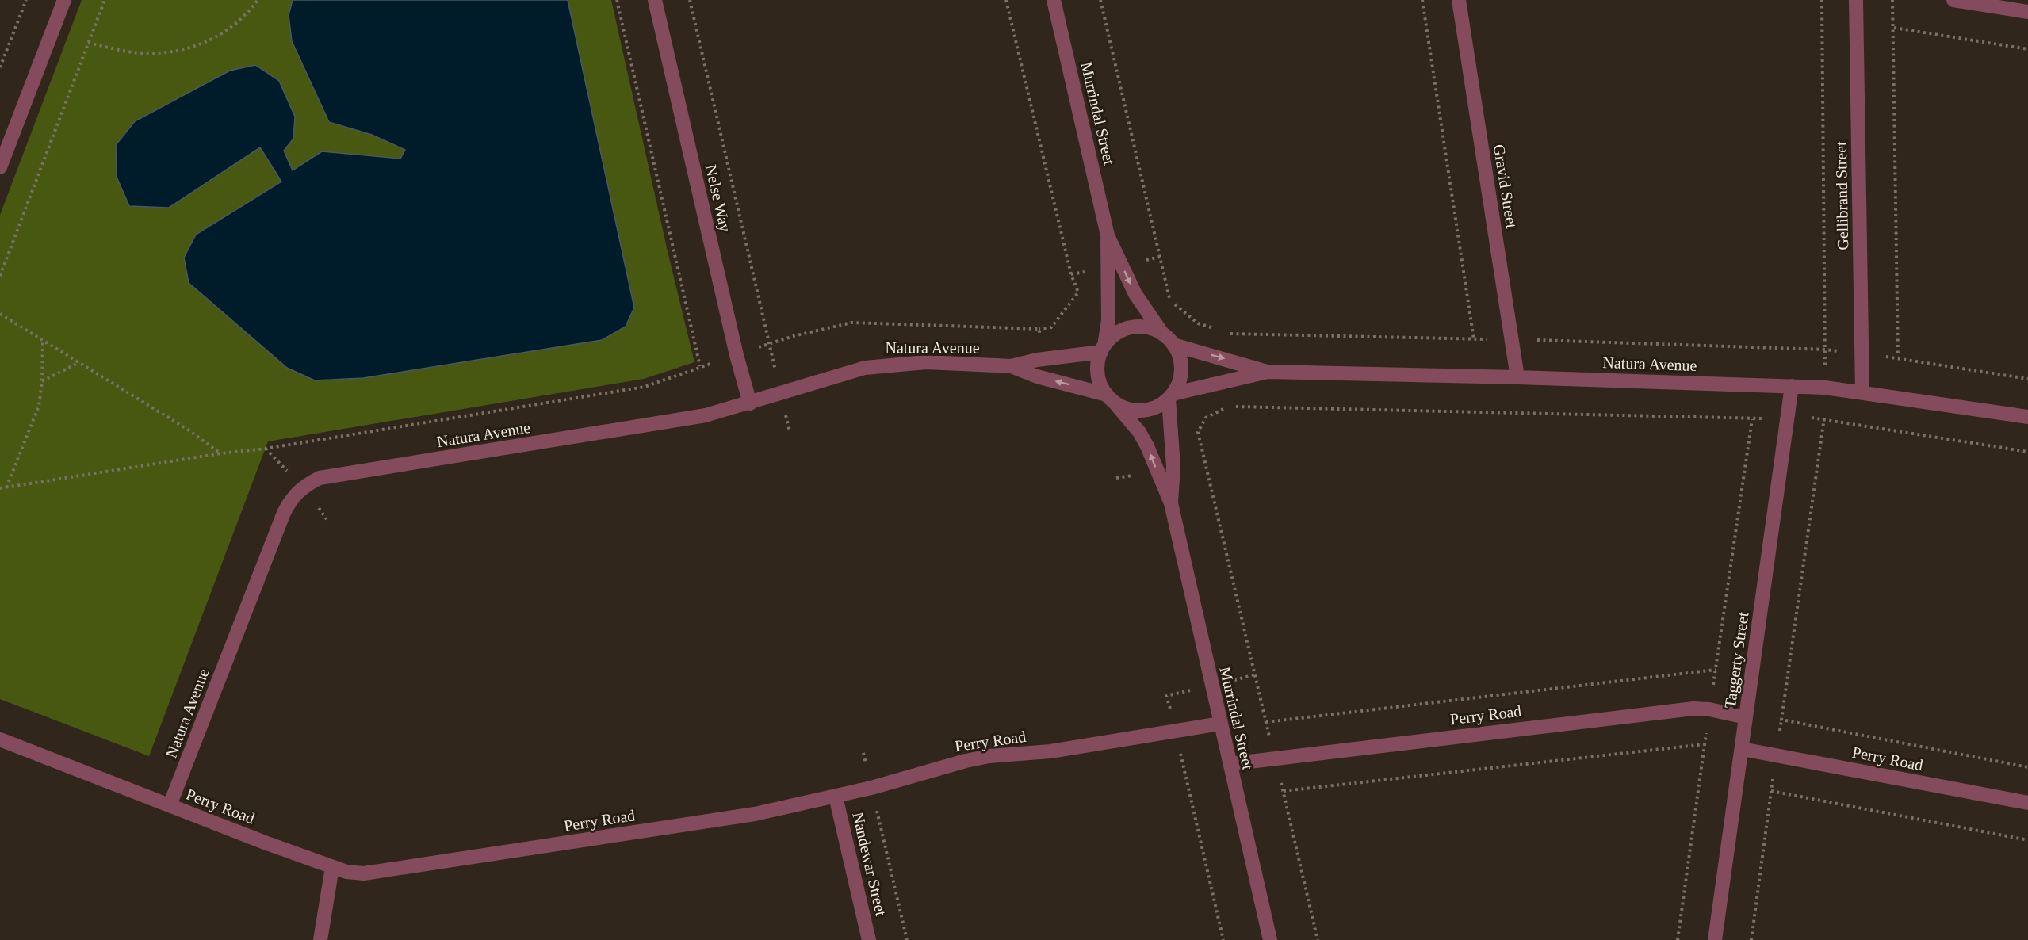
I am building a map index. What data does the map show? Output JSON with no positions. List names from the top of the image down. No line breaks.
{"streets":{"street":["Murrindal Street","Gravid Street","Gellibrand Street","Nelse Way","Natura Avenue","Taggerty Street","Perry Road","Nandewar Street"]},"crossings":[["Murrindal Street","Natura Avenue"],["Murrindal Street","Perry Road"],["Gravid Street","Natura Avenue"],["Gellibrand Street","Natura Avenue"],["Nelse Way","Natura Avenue"],["Natura Avenue","Taggerty Street"],["Natura Avenue","Perry Road"],["Taggerty Street","Perry Road"],["Perry Road","Nandewar Street"]]}
